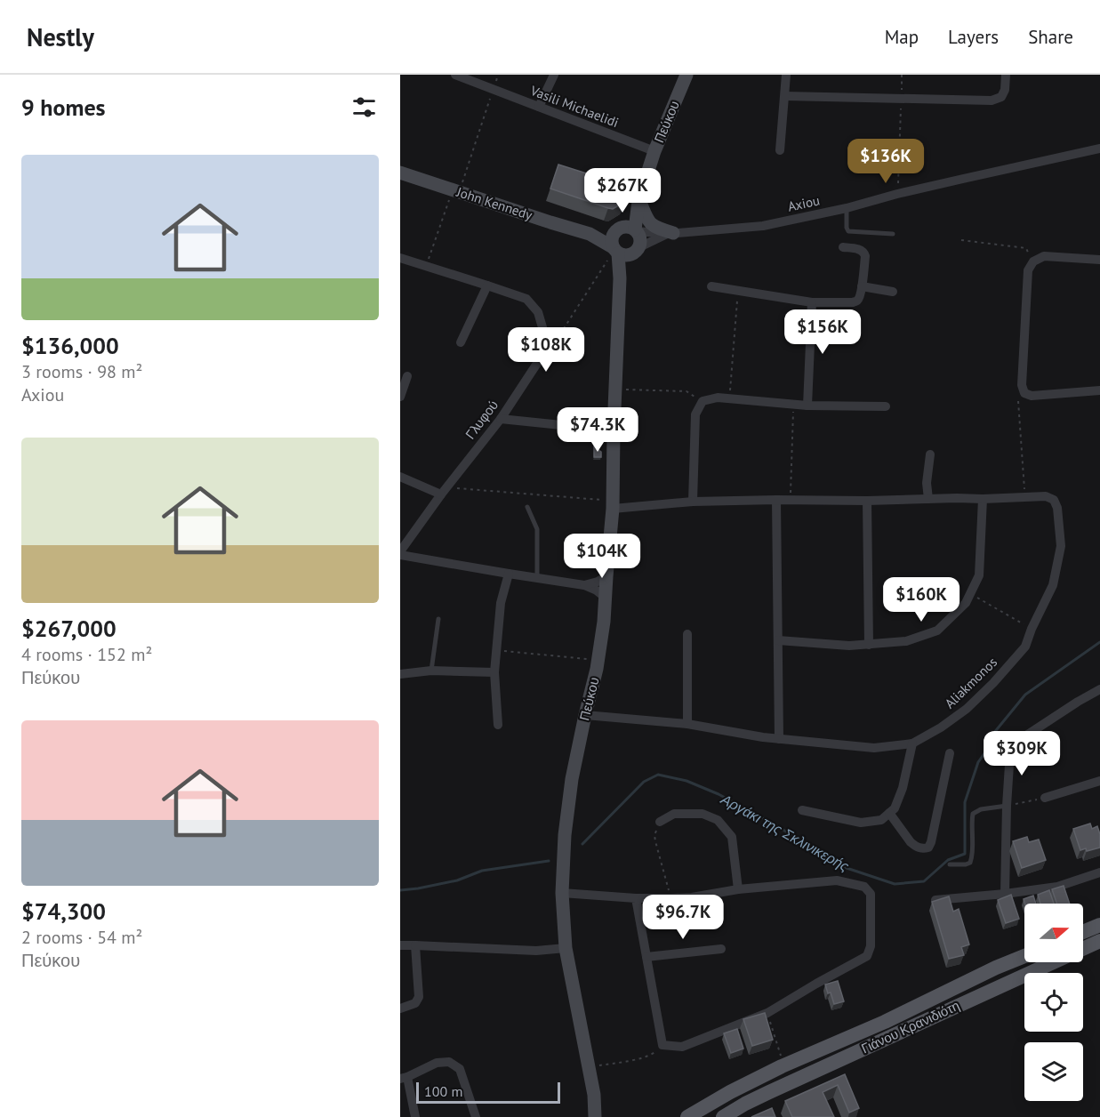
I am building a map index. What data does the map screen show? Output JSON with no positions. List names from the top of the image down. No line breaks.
{"streets":{"main road":["Πεύκου","John Kennedy","Γιάνου Κρανιδιότη"],"street":["Vasili Michaelidi","Axiou","Γλυφού","Aliakmonos"]},"crossings":[["Vasili Michaelidi","Πεύκου"],["Πεύκου","Axiou"],["Πεύκου","Aliakmonos"]],"water":["Αργάκι της Σκλινικερής"],"scale_bar":"100 m","north":"right","page":{"header":"Nestly","nav":["Map","Layers","Share"],"heading":"9 homes","list":[{"name":"$136,000","note":"3 rooms · 98 m² · Axiou"},{"name":"$267,000","note":"4 rooms · 152 m² · Πεύκου"},{"name":"$74,300","note":"2 rooms · 54 m² · Πεύκου"}],"price":["$136K","$267K","$156K","$108K","$74.3K","$104K","$160K","$309K","$96.7K"],"scale":"100 m"}}
